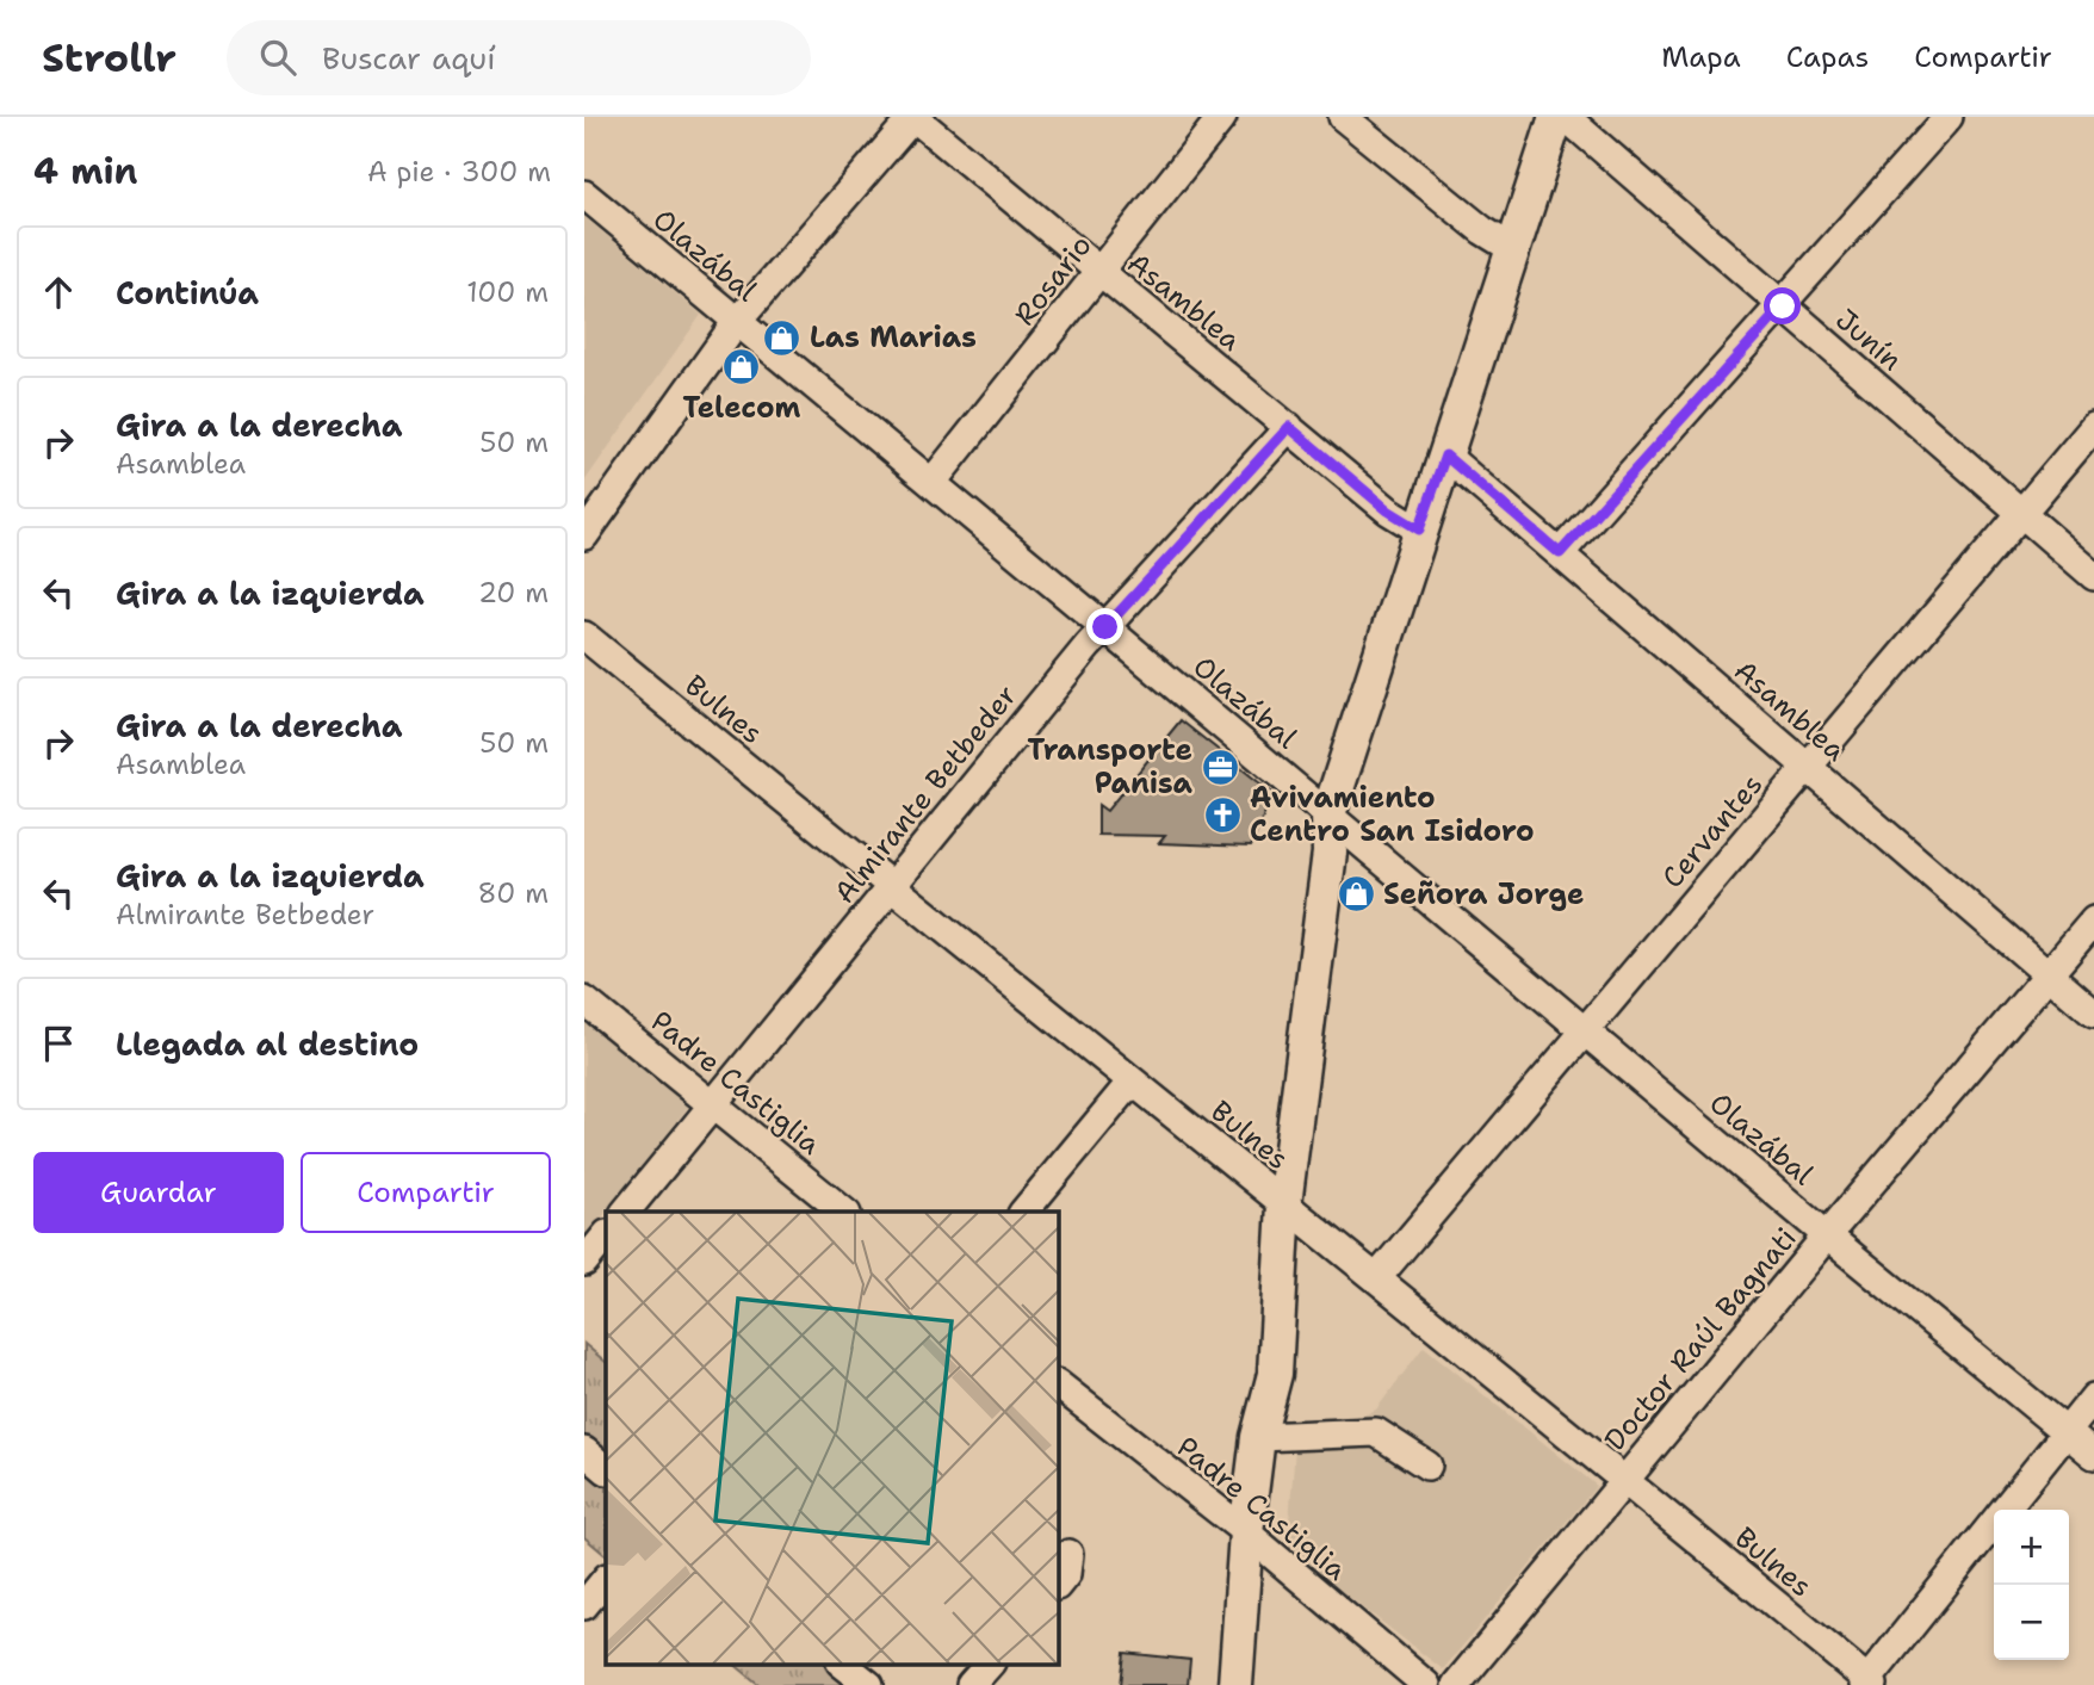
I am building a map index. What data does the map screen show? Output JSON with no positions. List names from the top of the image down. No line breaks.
{"streets":{"street":["Olazábal","Rosario","Asamblea","Junín","Bulnes","Almirante Betbeder","Cervantes","Padre Castiglia","Doctor Raúl Bagnati"]},"crossings":[["Olazábal","Rosario"],["Olazábal","Almirante Betbeder"],["Olazábal","Cervantes"],["Olazábal","Doctor Raúl Bagnati"],["Rosario","Asamblea"],["Asamblea","Almirante Betbeder"],["Asamblea","Cervantes"],["Asamblea","Doctor Raúl Bagnati"],["Junín","Cervantes"],["Bulnes","Almirante Betbeder"],["Bulnes","Cervantes"],["Bulnes","Doctor Raúl Bagnati"],["Almirante Betbeder","Padre Castiglia"]],"places":{"shop":["Las Marias","Telecom","Señora Jorge"],"office":["Transporte Panisa"],"church":["Avivamiento Centro San Isidoro"]},"page":{"header":"Strollr","search":"Buscar aquí","nav":["Mapa","Capas","Compartir"],"heading":["4 min","A pie · 300 m"],"list":[["Continúa","100 m"],["Gira a la derecha","Asamblea","50 m"],["Gira a la izquierda","20 m"],["Gira a la derecha","Asamblea","50 m"],["Gira a la izquierda","Almirante Betbeder","80 m"],"Llegada al destino"],"buttons":["Guardar","Compartir"],"map_buttons":["+","−"]}}
